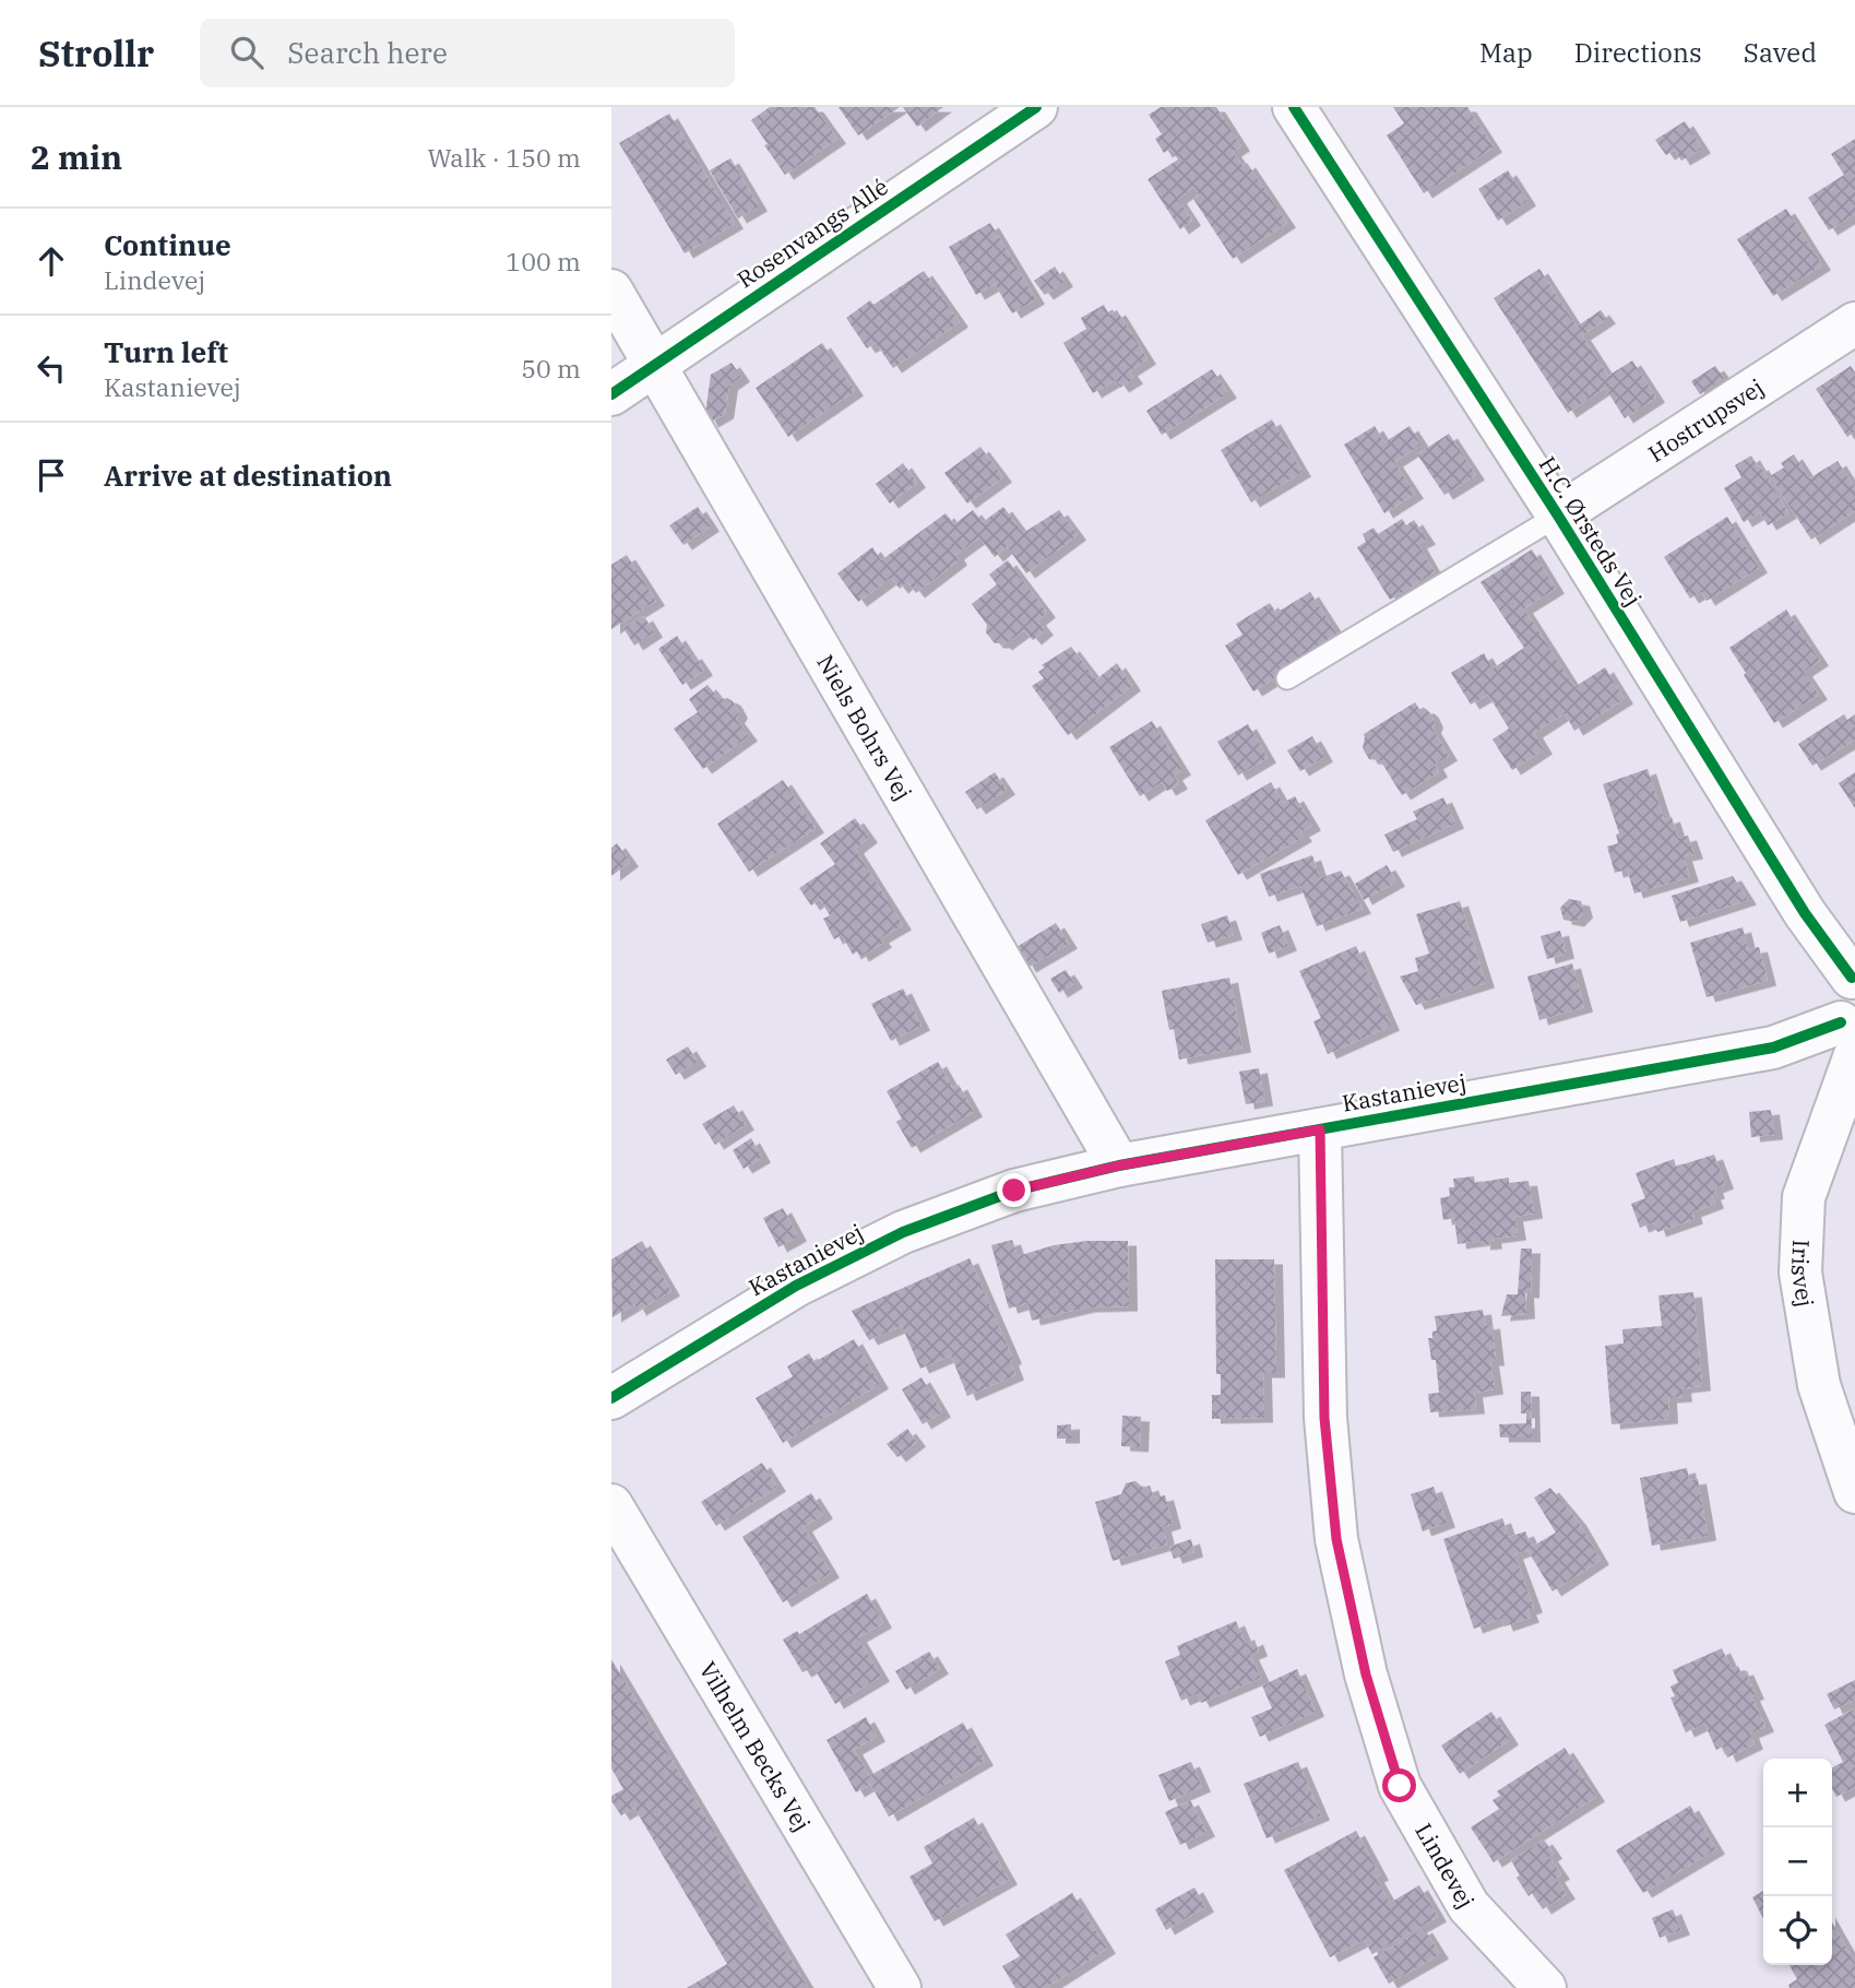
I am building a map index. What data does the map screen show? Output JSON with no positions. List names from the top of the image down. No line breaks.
{"streets":{"street":["Rosenvangs Allé","Hostrupsvej","H.C. Ørsteds Vej","Niels Bohrs Vej","Kastanievej","Irisvej","Vilhelm Becks Vej","Lindevej"]},"crossings":[["Rosenvangs Allé","Niels Bohrs Vej"],["Hostrupsvej","H.C. Ørsteds Vej"],["H.C. Ørsteds Vej","Irisvej"],["Niels Bohrs Vej","Kastanievej"],["Kastanievej","Irisvej"],["Kastanievej","Lindevej"]],"page":{"header":"Strollr","search":"Search here","nav":["Map","Directions","Saved"],"heading":["2 min","Walk · 150 m"],"list":[["Continue","Lindevej","100 m"],["Turn left","Kastanievej","50 m"],"Arrive at destination"],"map_buttons":["+","−"]}}
